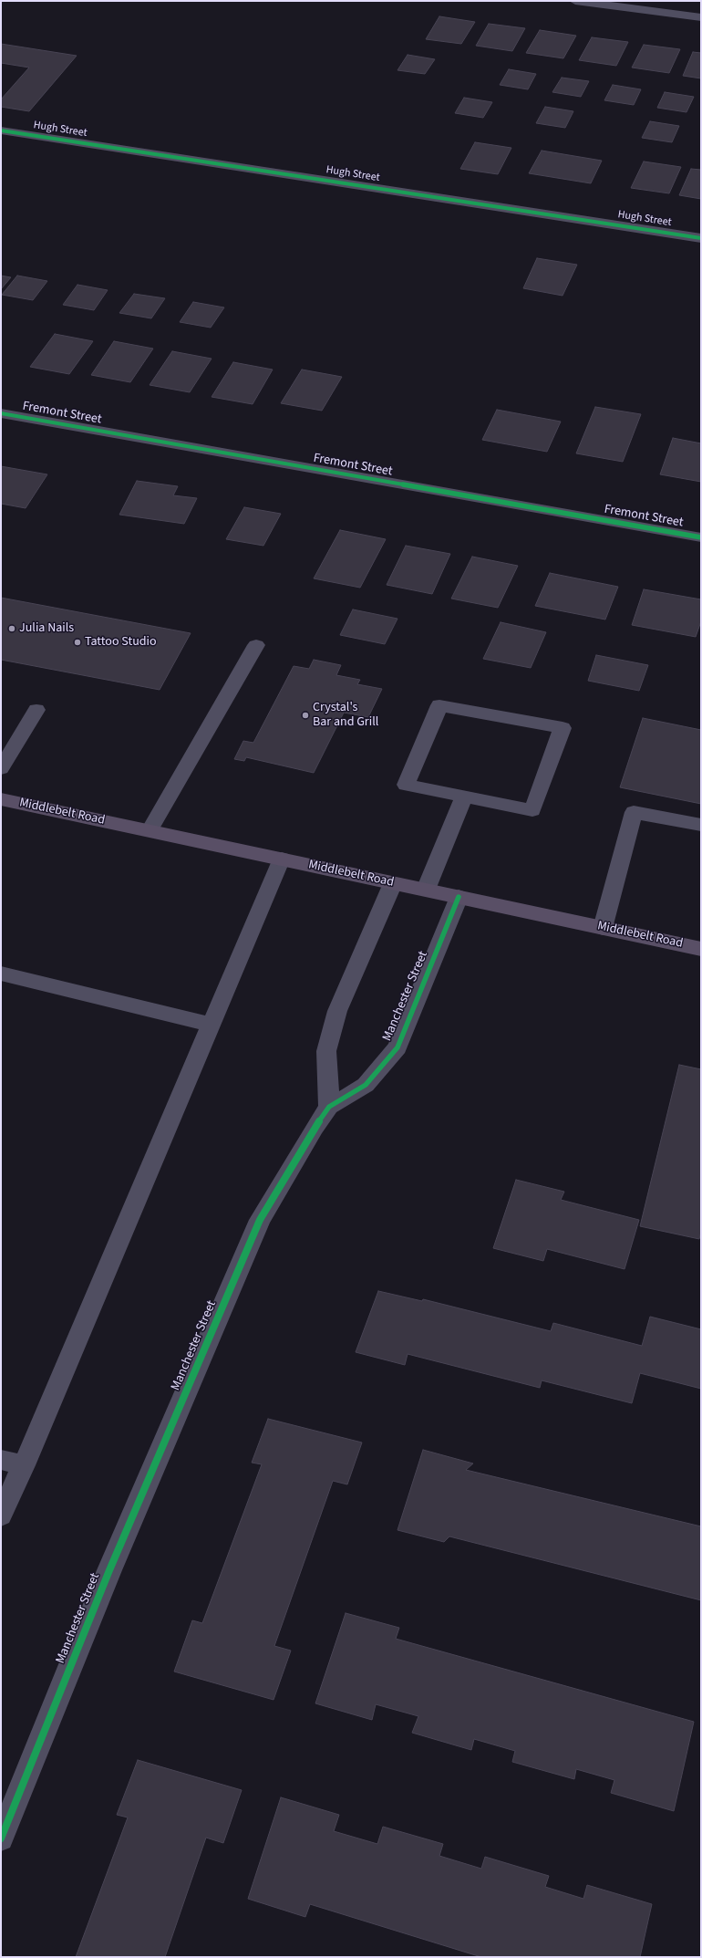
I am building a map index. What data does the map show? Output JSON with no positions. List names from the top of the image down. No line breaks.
{"streets":{"main road":["Middlebelt Road"],"street":["Hugh Street","Fremont Street","Manchester Street"]},"crossings":[["Middlebelt Road","Manchester Street"]],"places":["Julia Nails","Tattoo Studio","Crystal's Bar and Grill"]}
